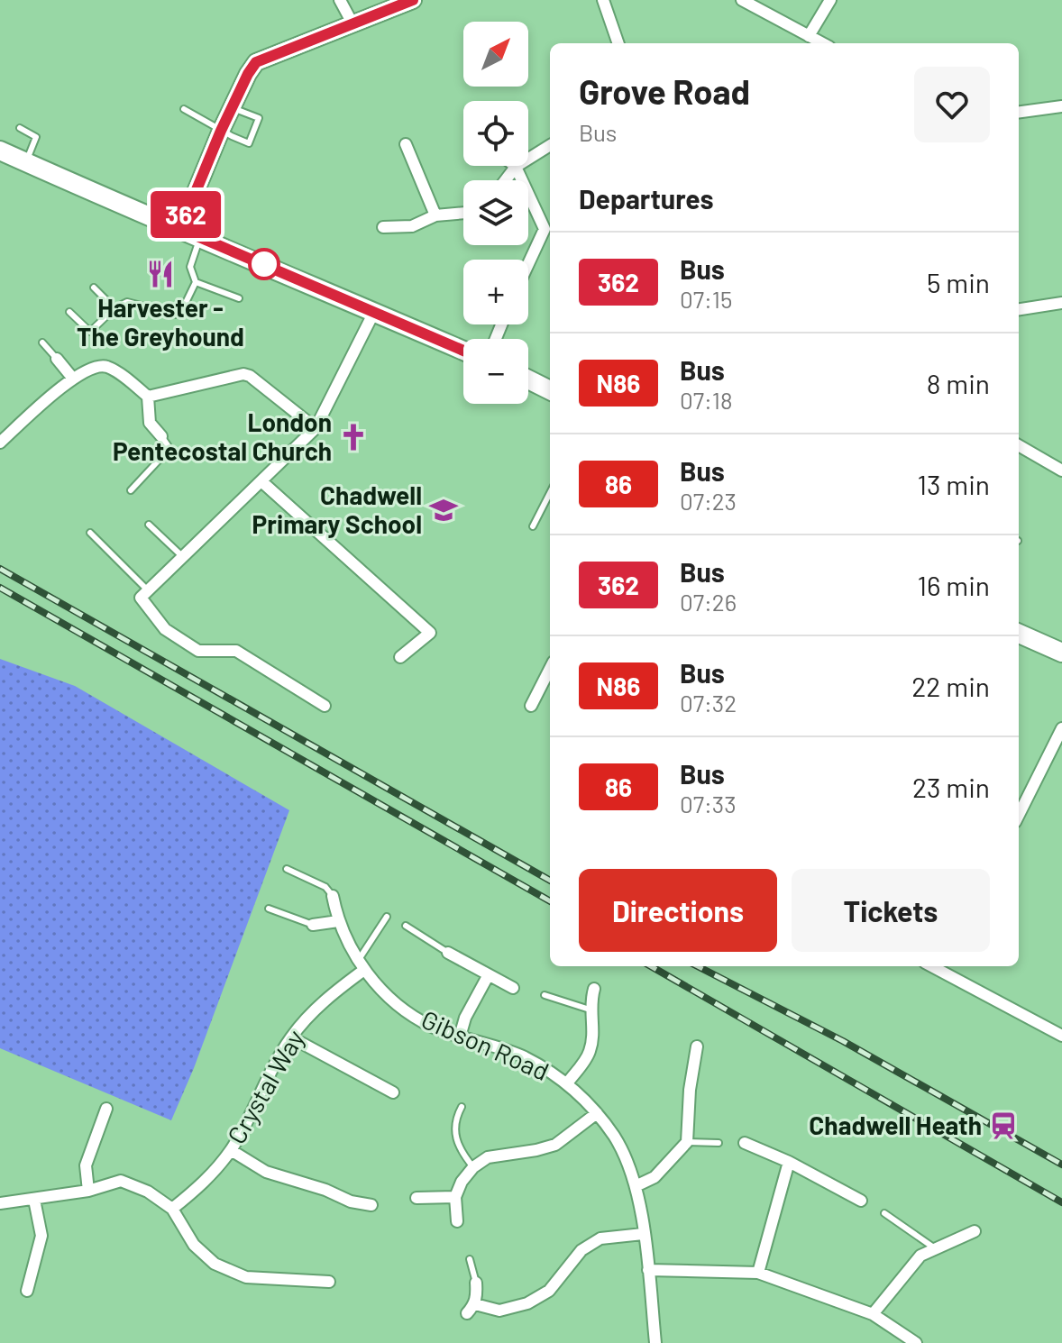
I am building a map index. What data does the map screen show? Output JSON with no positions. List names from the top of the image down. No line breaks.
{"streets":{"street":["Gibson Road","Crystal Way"]},"crossings":[["Gibson Road","Crystal Way"]],"places":{"restaurant":["Harvester - The Greyhound"],"church":["London Pentecostal Church"],"school or university":["Chadwell Primary School"],"station":["Chadwell Heath"]},"lines":["bus line 362"],"north":"top right","page":{"on_map":"362","map_buttons":["+","−"],"heading":[["Grove Road","Bus"],"Departures"],"list":[{"mark":"362","name":"Bus","note":"07:15","value":"5 min"},{"mark":"N86","name":"Bus","note":"07:18","value":"8 min"},{"mark":"86","name":"Bus","note":"07:23","value":"13 min"},{"mark":"362","name":"Bus","note":"07:26","value":"16 min"},{"mark":"N86","name":"Bus","note":"07:32","value":"22 min"},{"mark":"86","name":"Bus","note":"07:33","value":"23 min"}],"buttons":["Directions","Tickets"]}}
